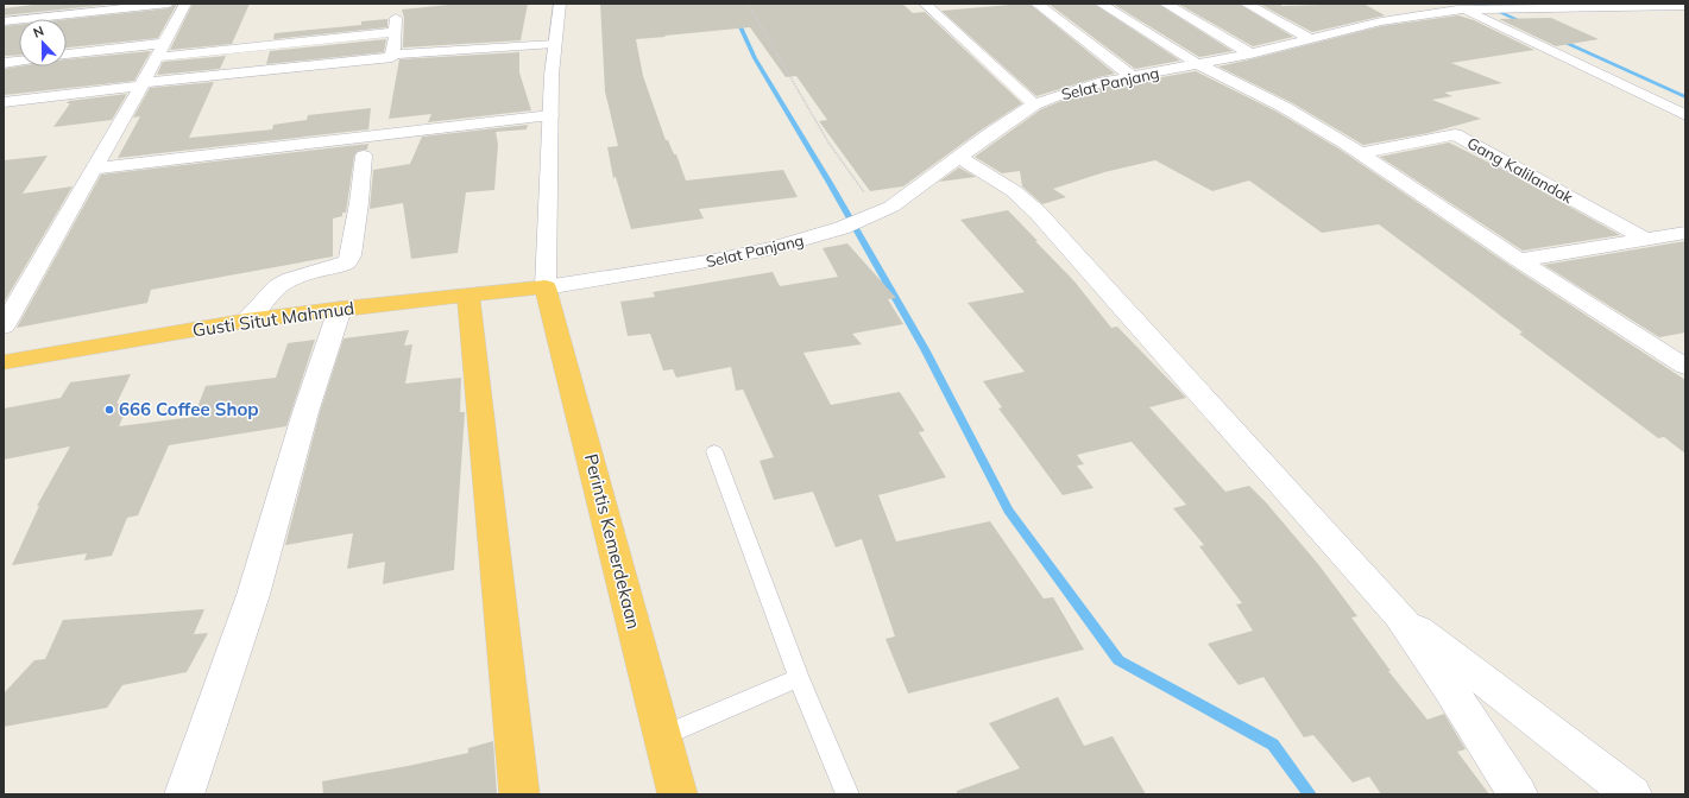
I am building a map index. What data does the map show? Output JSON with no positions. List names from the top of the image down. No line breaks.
{"streets":{"highway":["Gusti Situt Mahmud","Perintis Kemerdekaan"],"street":["Selat Panjang","Gang Kalilandak"]},"crossings":[["Selat Panjang","Gusti Situt Mahmud"],["Selat Panjang","Perintis Kemerdekaan"],["Gusti Situt Mahmud","Perintis Kemerdekaan"]],"places":["666 Coffee Shop"],"north":"top"}
